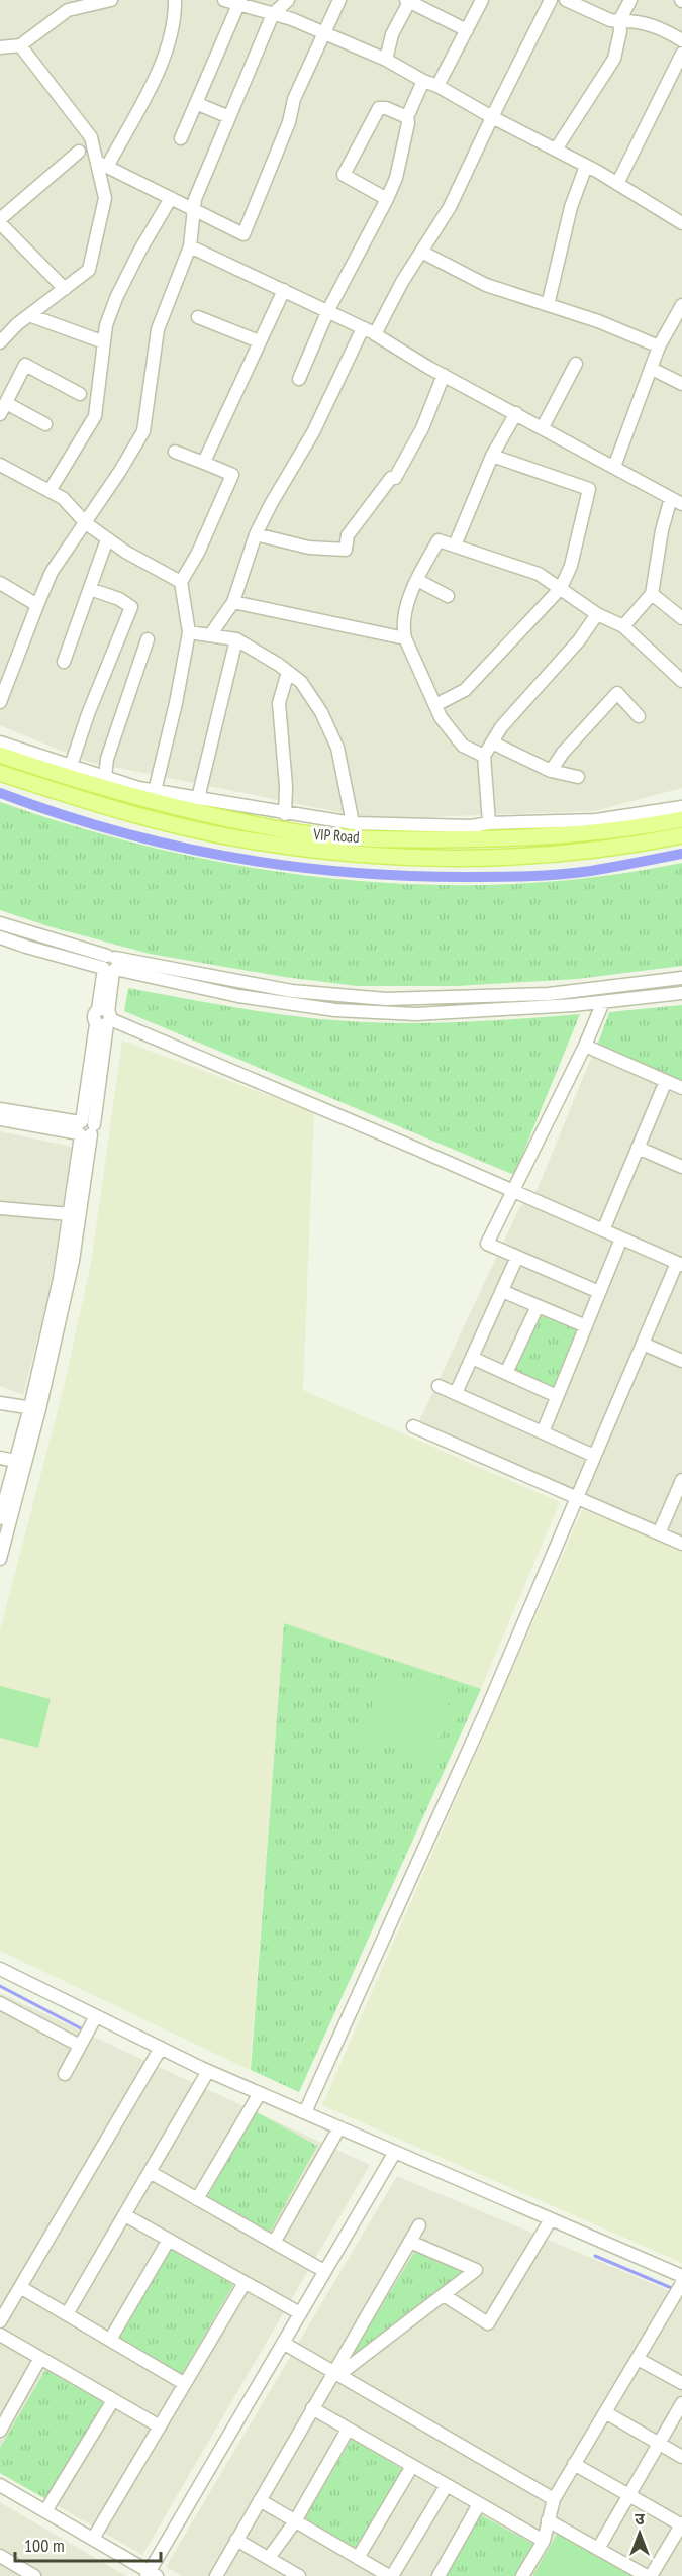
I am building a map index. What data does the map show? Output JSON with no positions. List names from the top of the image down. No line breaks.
{"streets":{"main road":["VIP Road"]},"scale_bar":"100 m","north":"top"}
